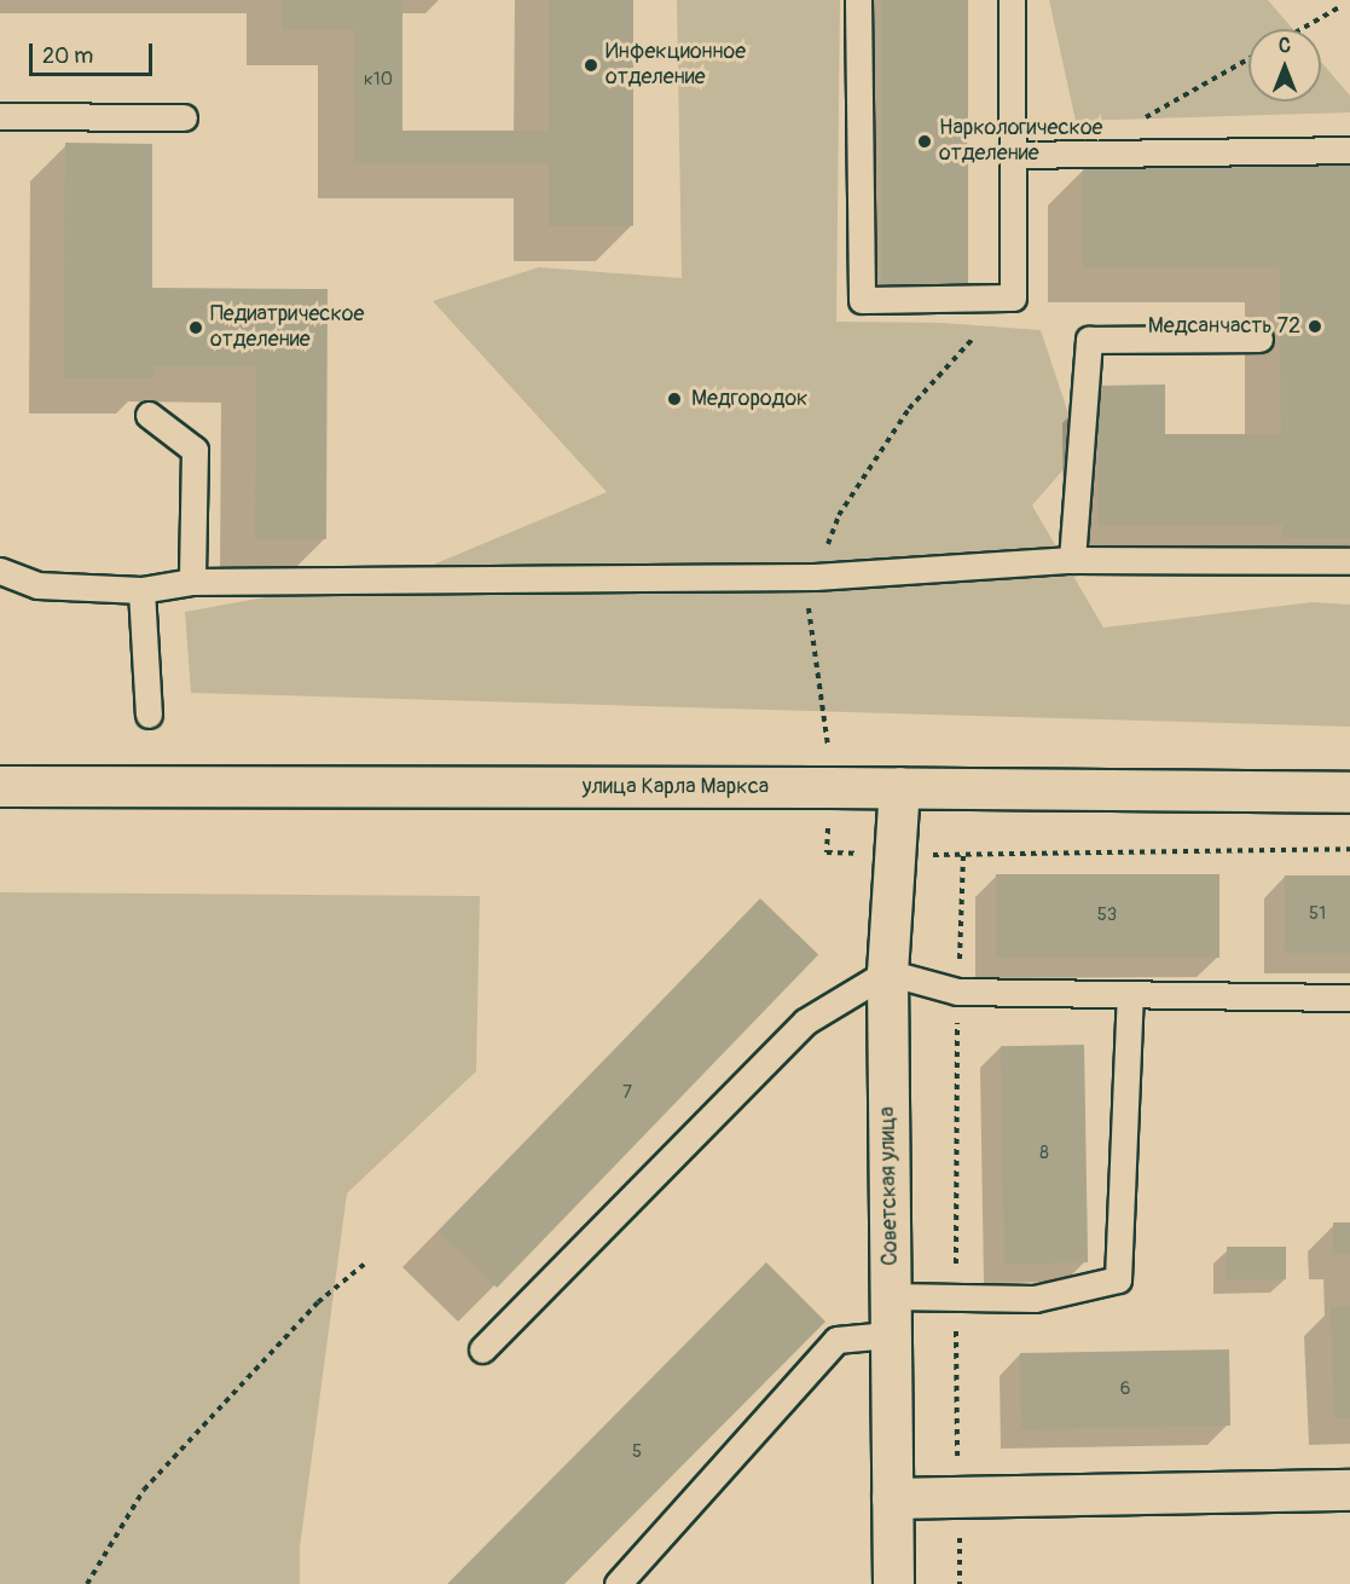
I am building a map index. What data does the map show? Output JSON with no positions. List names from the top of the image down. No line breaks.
{"streets":{"street":["улица Карла Маркса","Советская улица"]},"crossings":[["улица Карла Маркса","Советская улица"]],"places":["Инфекционное отделение","Наркологическое отделение","Медсанчасть 72","Педиатрическое отделение","Медгородок"],"house_numbers":["к10","51","53","7","8","6","5"],"scale_bar":"20 m","north":"top"}
